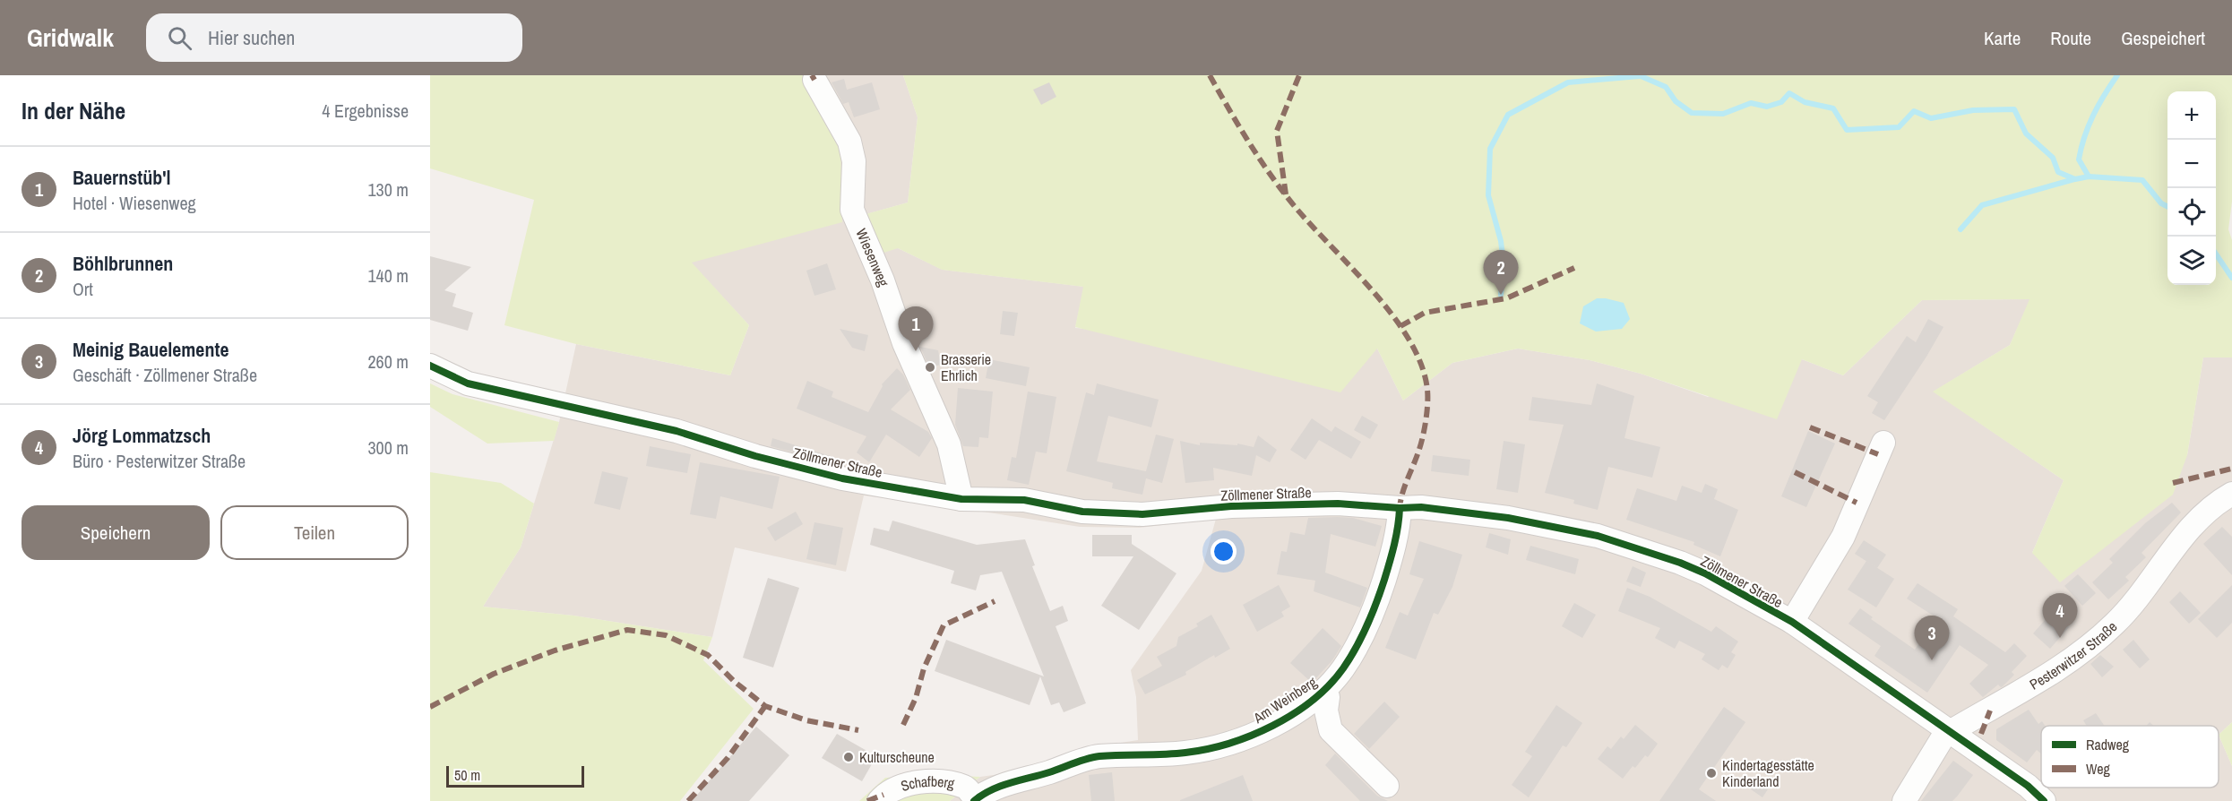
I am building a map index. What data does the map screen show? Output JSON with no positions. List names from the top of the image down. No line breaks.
{"streets":{"street":["Wiesenweg","Zöllmener Straße","Pesterwitzer Straße","Am Weinberg","Schafberg"]},"crossings":[["Wiesenweg","Zöllmener Straße"],["Zöllmener Straße","Pesterwitzer Straße"],["Zöllmener Straße","Am Weinberg"],["Am Weinberg","Schafberg"]],"places":["Brasserie Ehrlich","Kulturscheune","Kindertagesstätte Kinderland"],"legend":["Radweg","Weg"],"scale_bar":"50 m","page":{"header":"Gridwalk","search":"Hier suchen","nav":["Karte","Route","Gespeichert"],"heading":["In der Nähe","4 Ergebnisse"],"map_buttons":["+","−"],"list":[{"mark":"1","name":"Bauernstüb'l","note":"Hotel · Wiesenweg","value":"130 m"},{"mark":"2","name":"Böhlbrunnen","note":"Ort","value":"140 m"},{"mark":"3","name":"Meinig Bauelemente","note":"Geschäft · Zöllmener Straße","value":"260 m"},{"mark":"4","name":"Jörg Lommatzsch","note":"Büro · Pesterwitzer Straße","value":"300 m"}],"pins":["2","1","4","3"],"buttons":["Speichern","Teilen"],"scale":"50 m"}}
